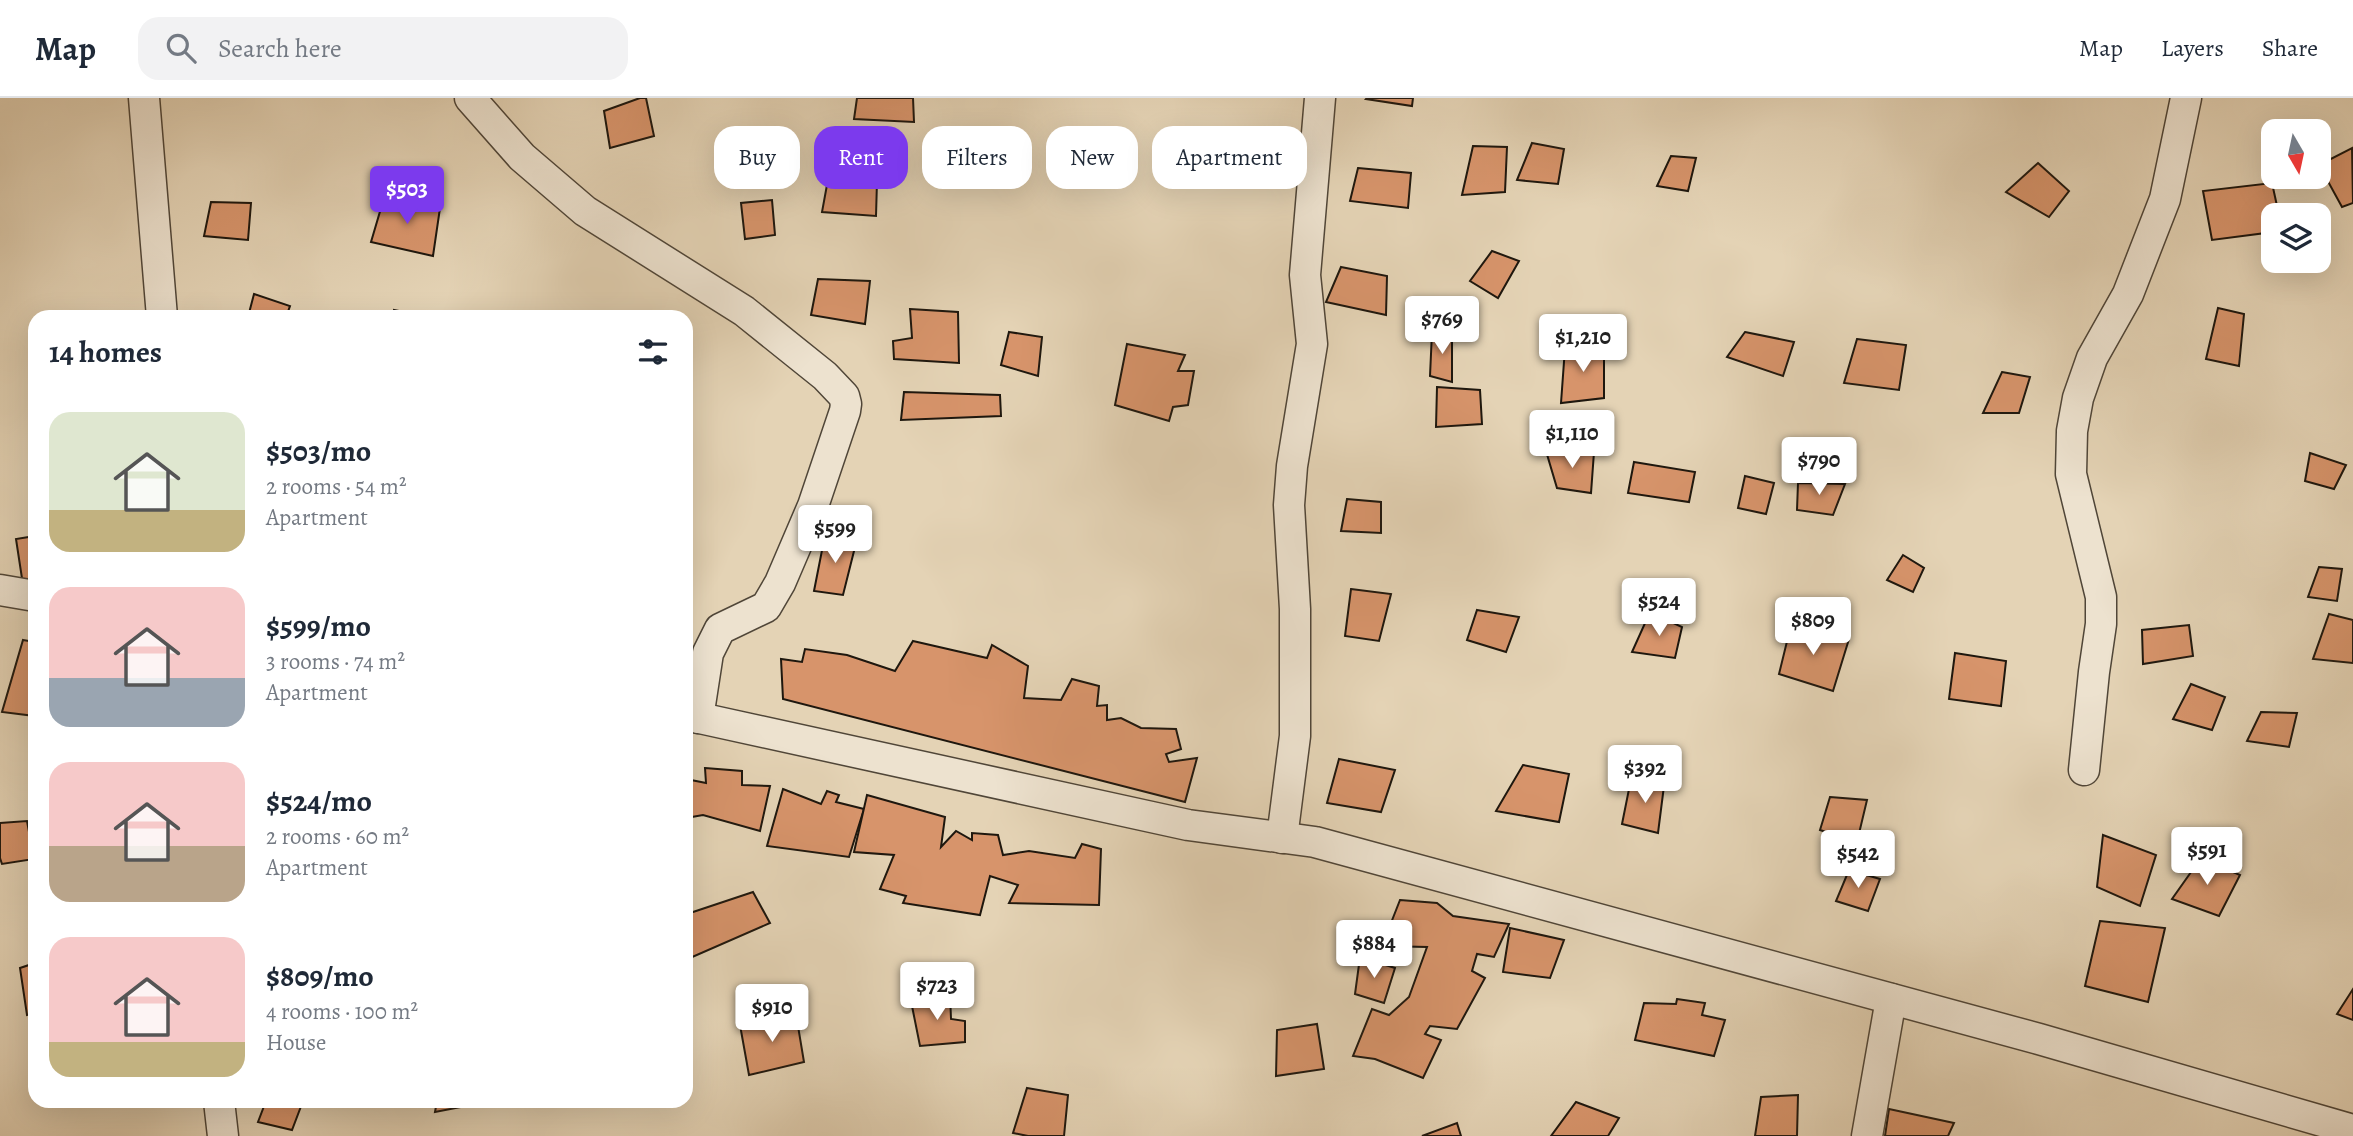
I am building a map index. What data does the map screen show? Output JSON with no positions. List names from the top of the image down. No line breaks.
{"north":"bottom","page":{"header":"Map","search":"Search here","nav":["Map","Layers","Share"],"chip":["Buy","Rent","Filters","New","Apartment"],"price":["$503","$769","$1,210","$1,110","$790","$599","$524","$809","$392","$591","$542","$884","$723","$910"],"heading":"14 homes","list":[{"name":"$503/mo","note":"2 rooms · 54 m² · Apartment"},{"name":"$599/mo","note":"3 rooms · 74 m² · Apartment"},{"name":"$524/mo","note":"2 rooms · 60 m² · Apartment"},{"name":"$809/mo","note":"4 rooms · 100 m² · House"}]}}
